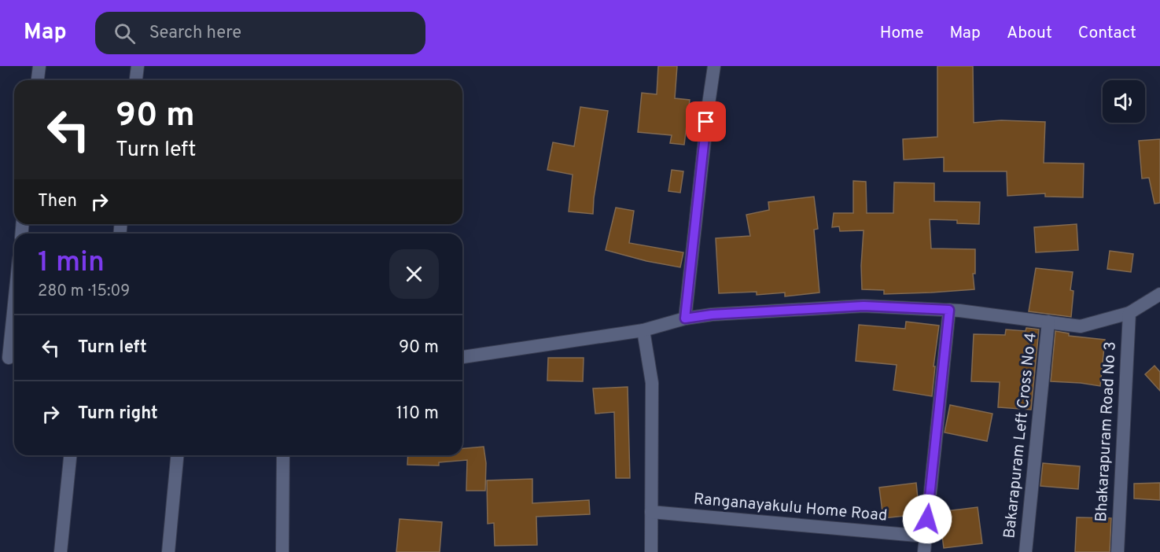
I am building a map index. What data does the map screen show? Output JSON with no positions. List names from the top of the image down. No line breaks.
{"streets":{"street":["Bhakarapuram Road No 3","Bakarapuram Left Cross No 4","Ranganayakulu Home Road"]},"page":{"header":"Map","search":"Search here","nav":["Home","Map","About","Contact"],"turn":["90 m","Turn left"],"then":"Then","heading":["1 min","280 m · 15:09"],"list":[{"name":"Turn left","value":"90 m"},{"name":"Turn right","value":"110 m"}]}}
